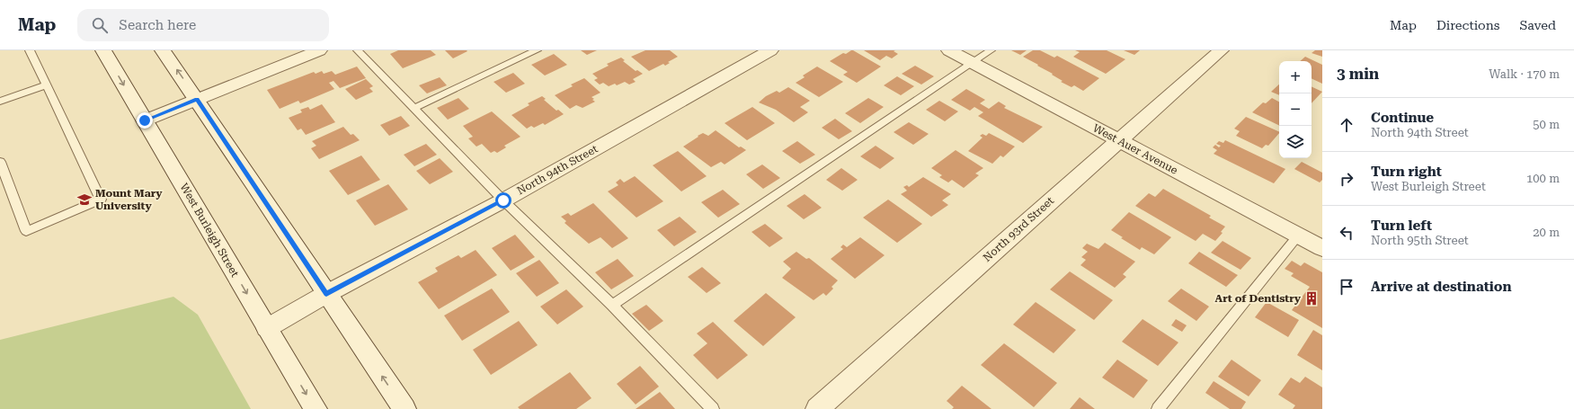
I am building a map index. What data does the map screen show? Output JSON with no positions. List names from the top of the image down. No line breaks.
{"streets":{"street":["West Auer Avenue","North 94th Street","North 93rd Street","West Burleigh Street"]},"crossings":[["West Auer Avenue","North 93rd Street"],["North 94th Street","West Burleigh Street"]],"places":{"school or university":["Mount Mary University"],"building":["Art of Dentistry"]},"page":{"header":"Map","search":"Search here","nav":["Map","Directions","Saved"],"heading":["3 min","Walk · 170 m"],"map_buttons":["+","−"],"list":[["Continue","North 94th Street","50 m"],["Turn right","West Burleigh Street","100 m"],["Turn left","North 95th Street","20 m"],"Arrive at destination"]}}
